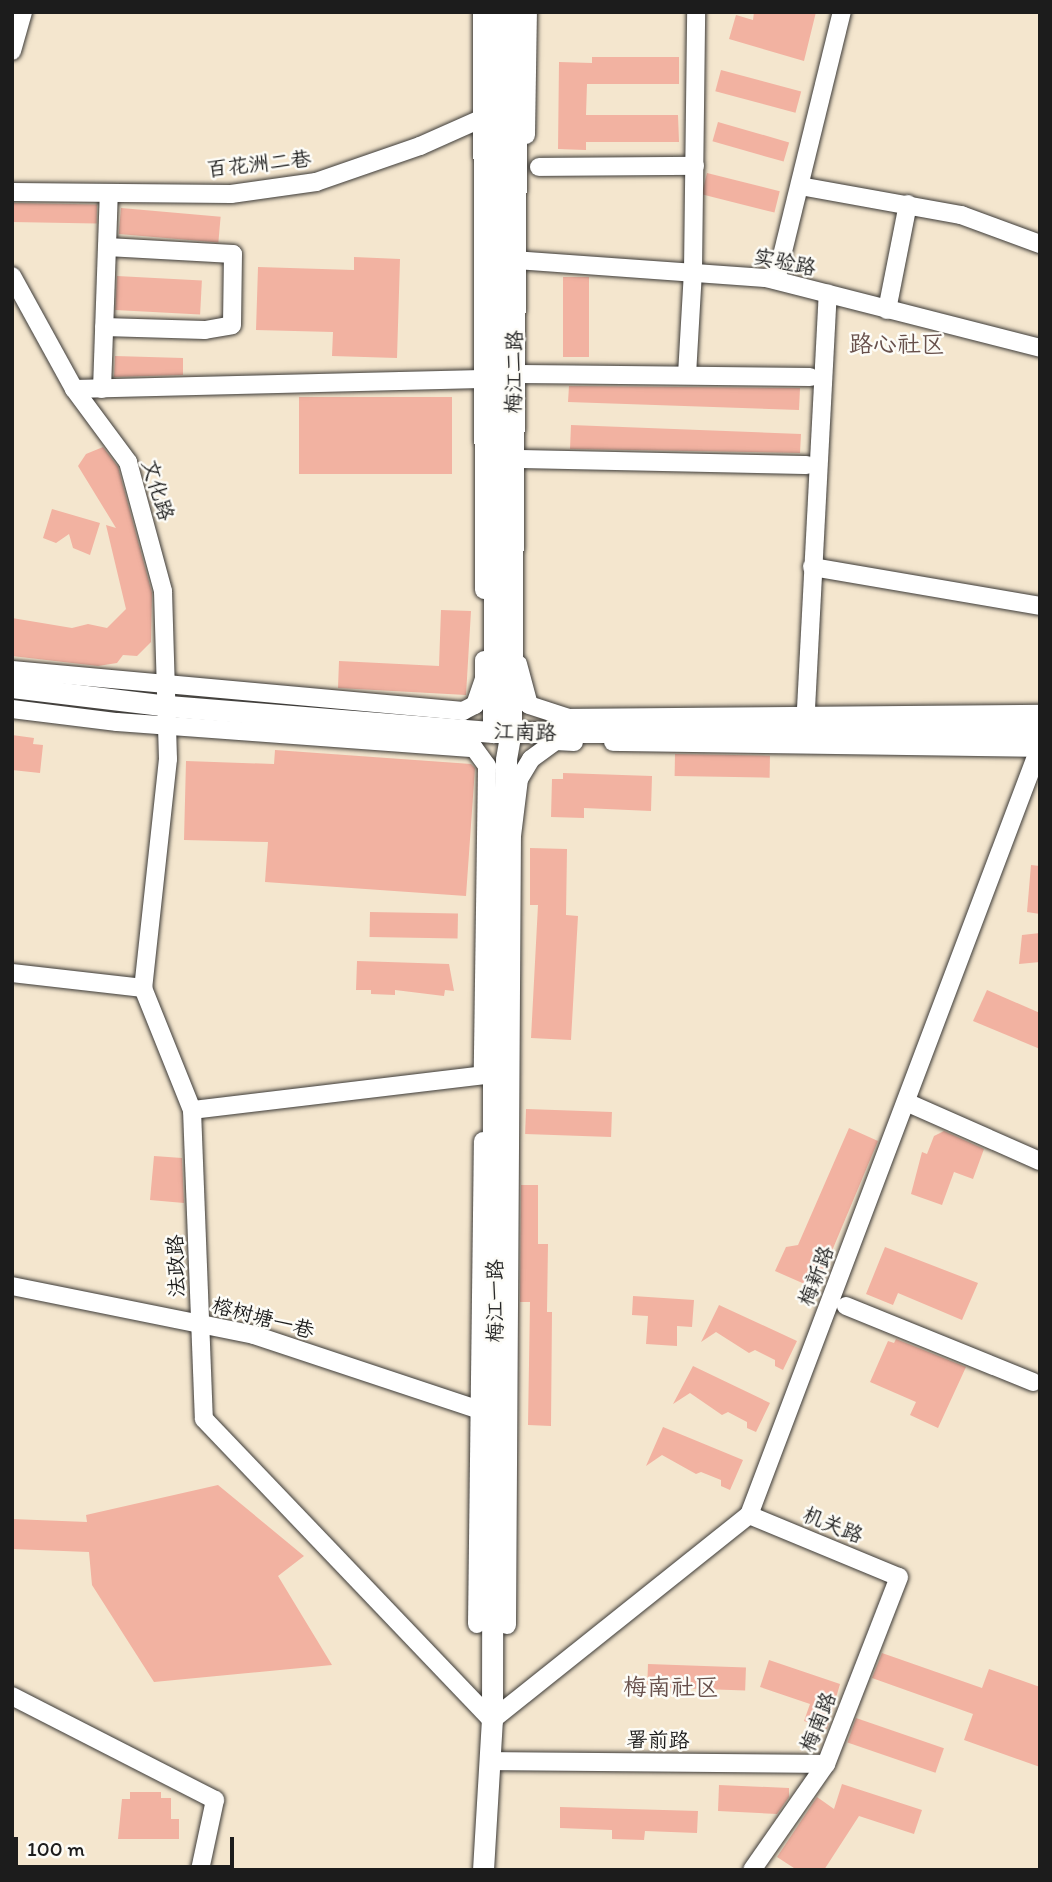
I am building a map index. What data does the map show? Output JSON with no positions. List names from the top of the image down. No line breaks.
{"streets":{"main road":["梅江二路","江南路","梅江一路"],"street":["百花洲二巷","实验路","文化路","法政路","梅新路","榕树塘一巷","机关路","梅南路","署前路"]},"crossings":[["百花洲二巷","梅江二路"],["实验路","梅江二路"],["梅江二路","江南路"],["梅江二路","梅江一路"],["文化路","江南路"],["文化路","法政路"],["江南路","法政路"],["江南路","梅江一路"],["法政路","梅江一路"],["法政路","榕树塘一巷"],["梅新路","机关路"],["梅江一路","榕树塘一巷"],["梅江一路","署前路"],["机关路","梅南路"],["梅南路","署前路"]],"districts":["路心社区","梅南社区"],"scale_bar":"100 m"}
